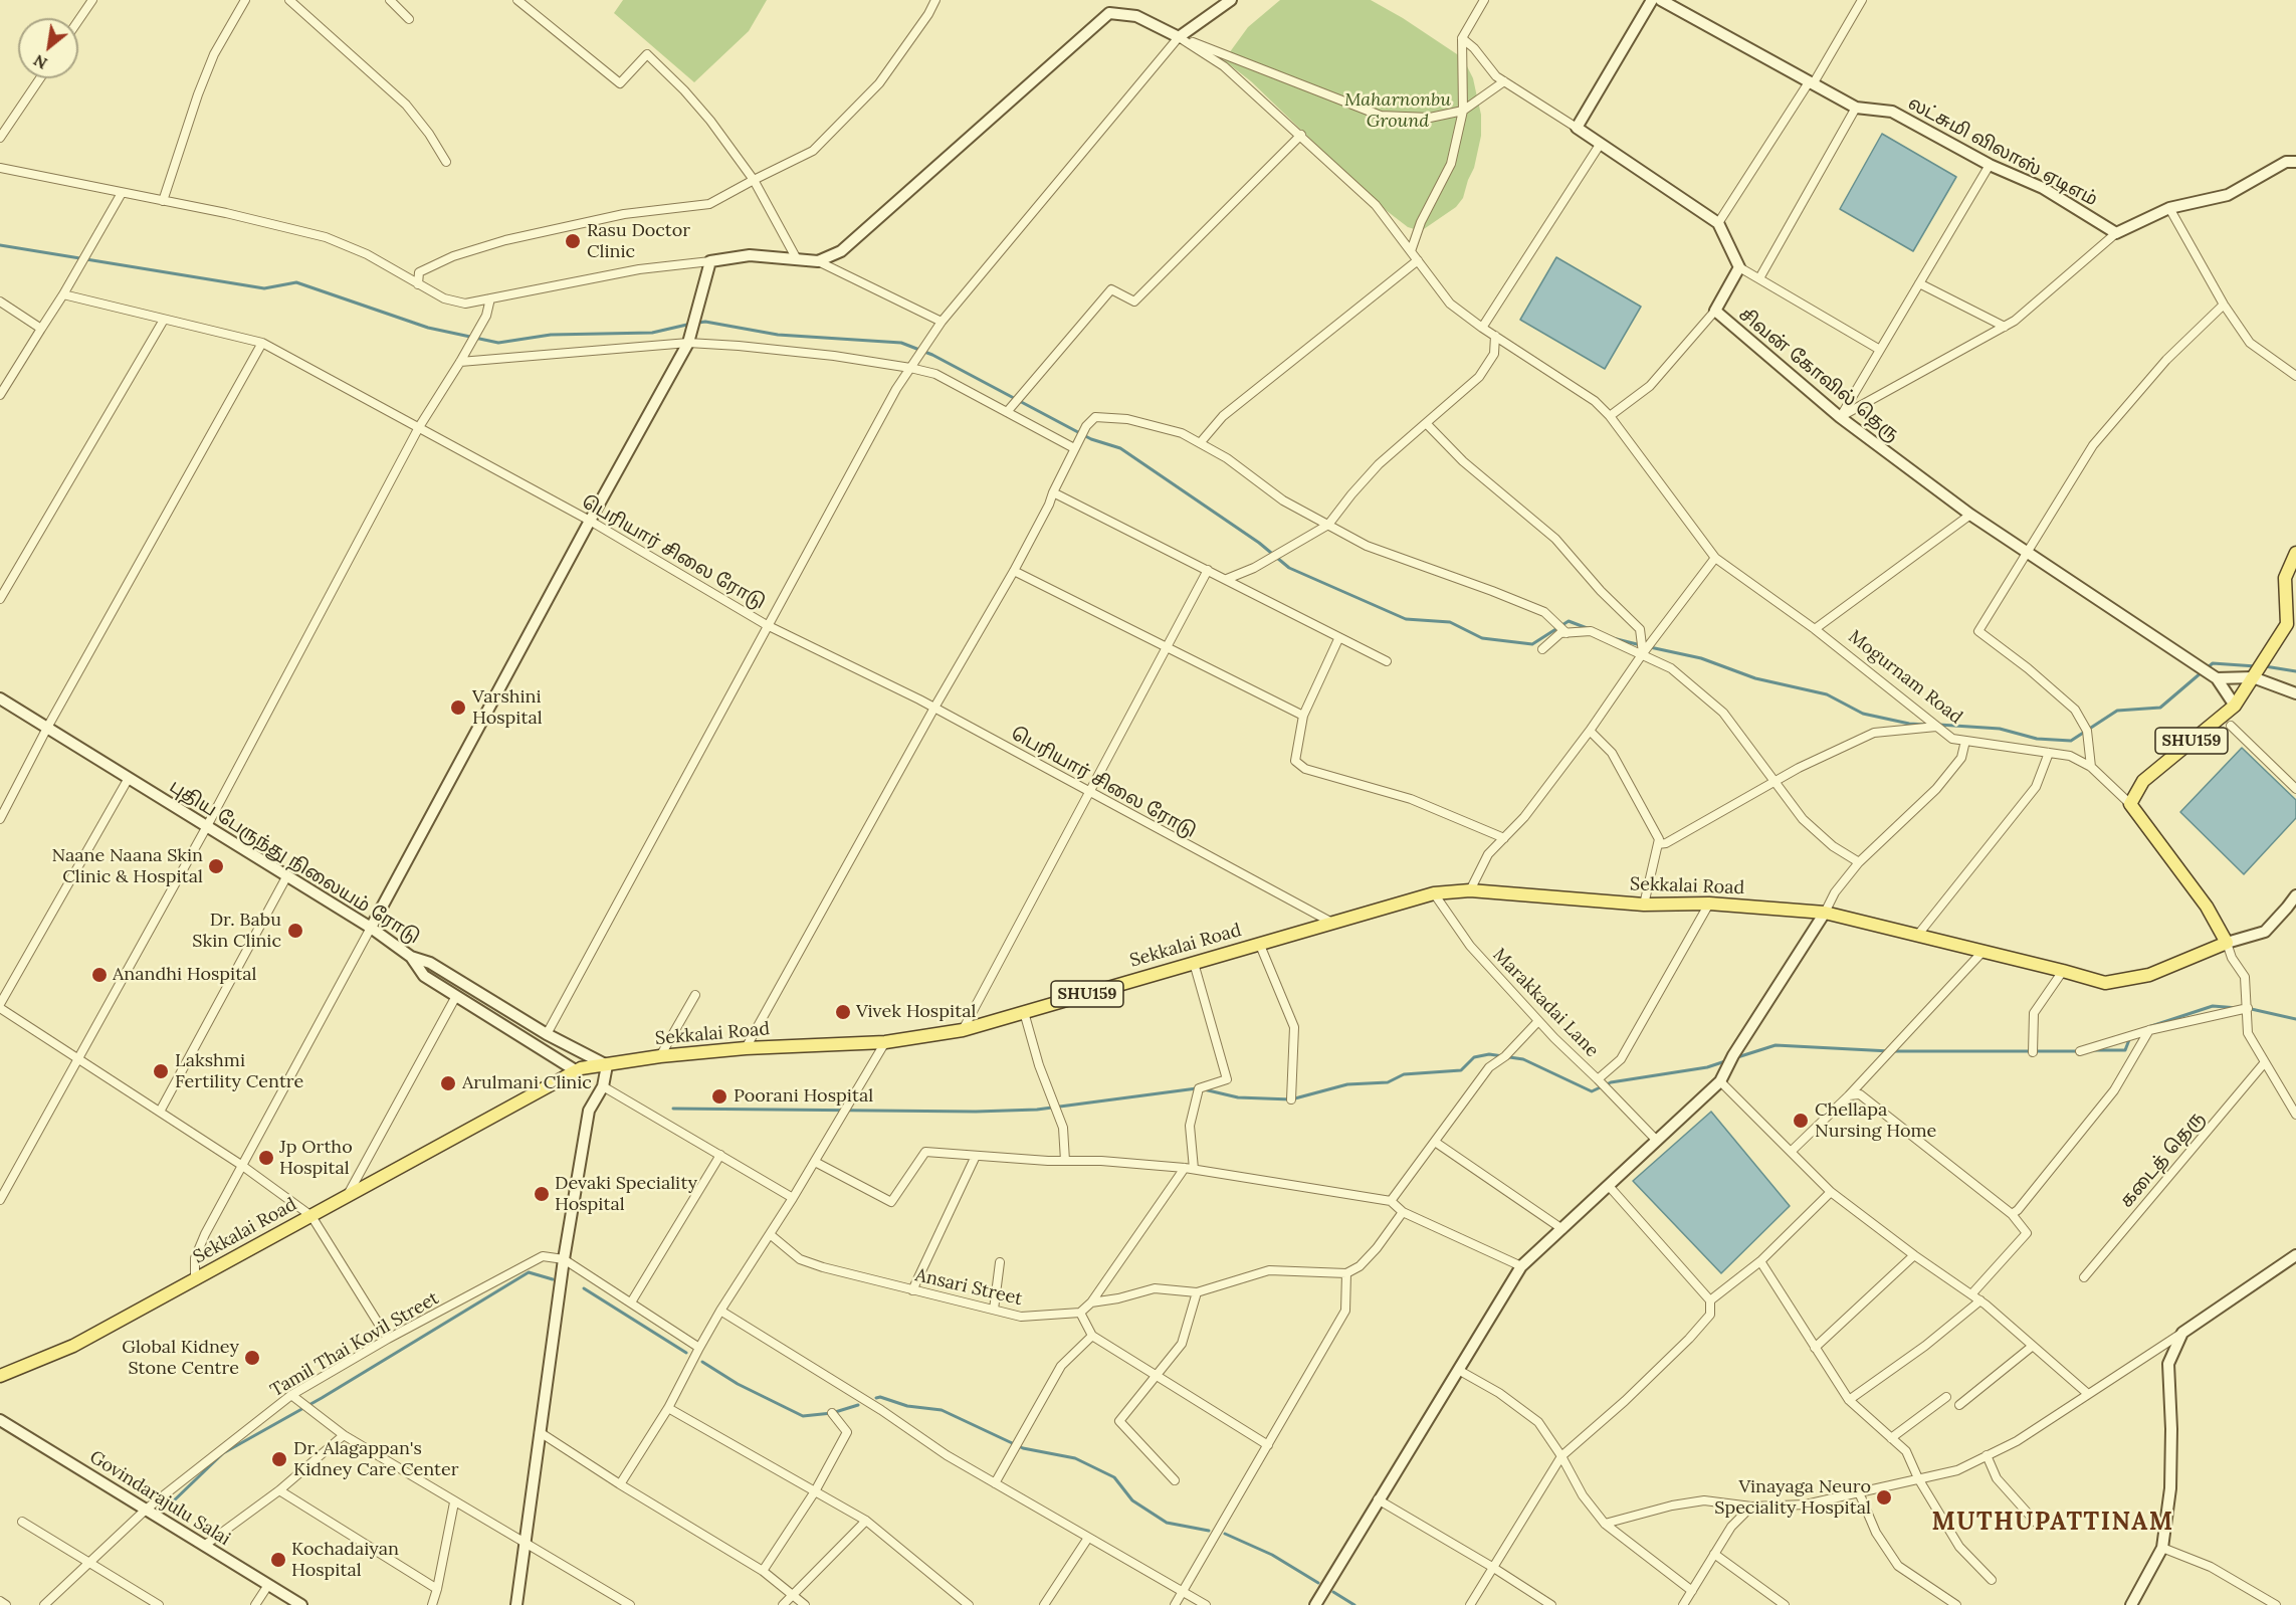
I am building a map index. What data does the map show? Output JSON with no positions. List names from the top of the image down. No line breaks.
{"streets":{"main road":["Mogurnam Road","SHU159","Sekkalai Road"],"street":["லட்சுமி விலாஸ் ஏடிஎம்","சிவன் கோவில் தெரு","பெரியார் சிலை ரோடு","புதிய பேருந்து நிலையம் ரோடு","Marakkadai Lane","கடைத் தெரு","Ansari Street","Tamil Thai Kovil Street","Govindarajulu Salai"]},"crossings":[["பெரியார் சிலை ரோடு","Sekkalai Road"],["Mogurnam Road","SHU159"],["Mogurnam Road","Sekkalai Road"],["புதிய பேருந்து நிலையம் ரோடு","Sekkalai Road"],["Sekkalai Road","Marakkadai Lane"],["Tamil Thai Kovil Street","Govindarajulu Salai"]],"districts":["MUTHUPATTINAM"],"parks":["Maharnonbu Ground"],"places":["Rasu Doctor Clinic","Varshini Hospital","Naane Naana Skin Clinic & Hospital","Dr. Babu Skin Clinic","Anandhi Hospital","Vivek Hospital","Lakshmi Fertility Centre","Arulmani Clinic","Poorani Hospital","Chellapa Nursing Home","Jp Ortho Hospital","Devaki Speciality Hospital","Global Kidney Stone Centre","Dr. Alagappan's Kidney Care Center","Vinayaga Neuro Speciality Hospital","Kochadaiyan Hospital"],"north":"bottom left"}
